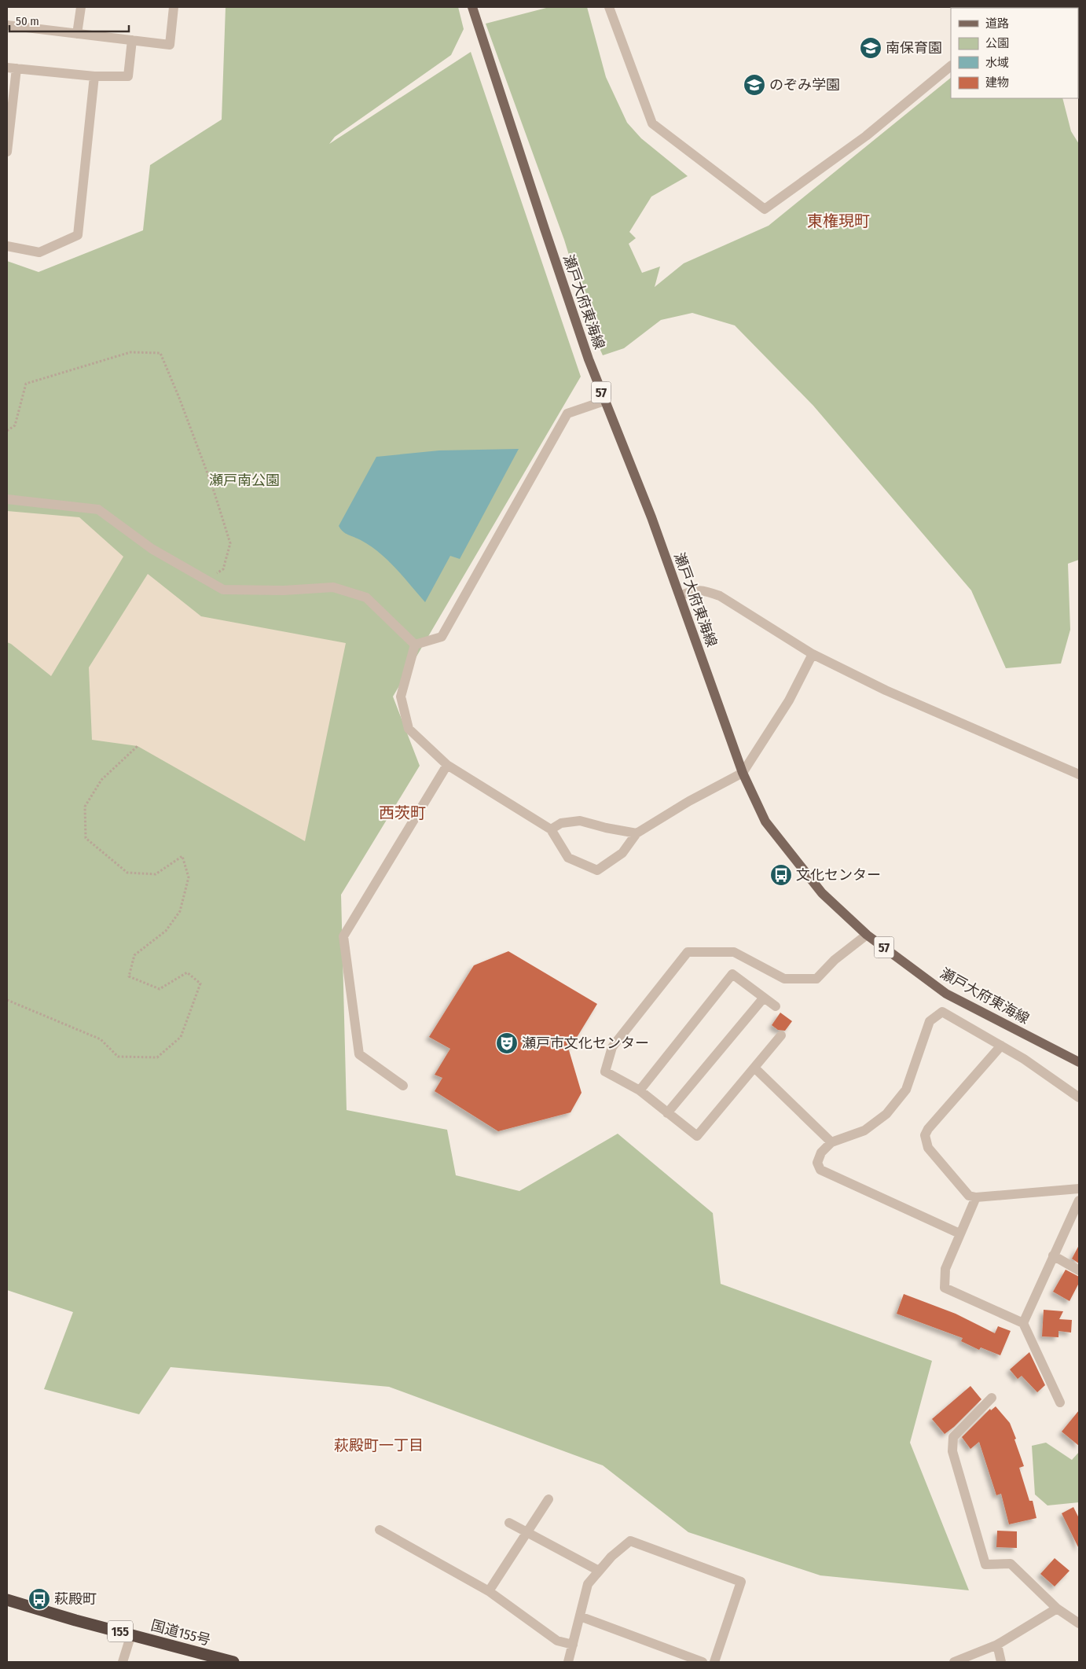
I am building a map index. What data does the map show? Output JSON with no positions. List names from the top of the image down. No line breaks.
{"streets":{"highway":["155","国道155号"],"main road":["瀬戸大府東海線","57"]},"districts":["東権現町","西茨町","萩殿町一丁目"],"parks":["瀬戸南公園"],"places":{"school or university":["南保育園","のぞみ学園"],"bus stop":["文化センター","萩殿町"],"theatre":["瀬戸市文化センター"]},"legend":["道路","公園","水域","建物"],"scale_bar":"50 m"}
